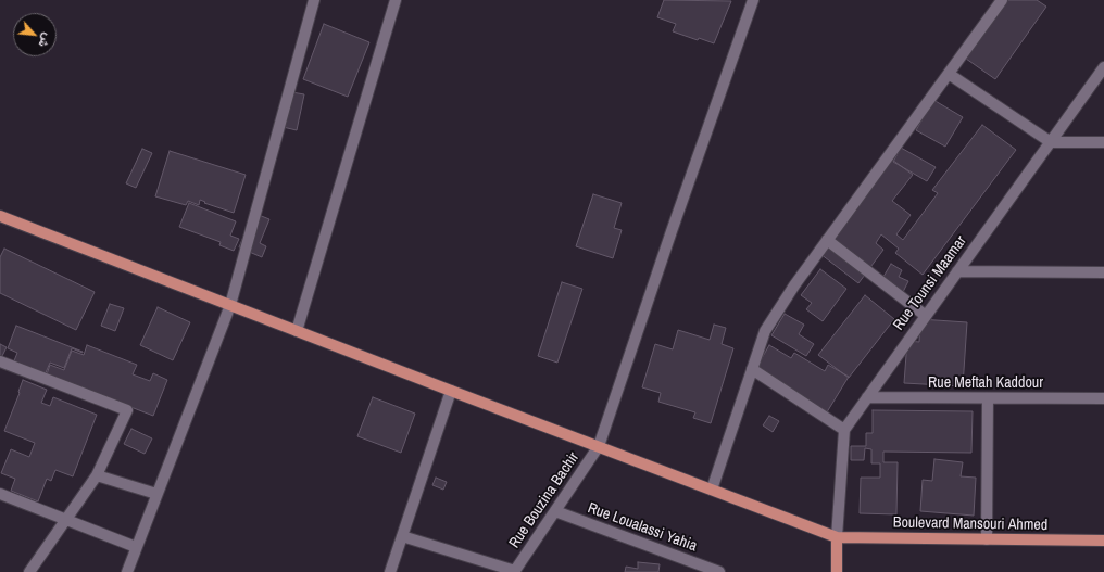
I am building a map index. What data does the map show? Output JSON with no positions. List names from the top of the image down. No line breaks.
{"streets":{"main road":["Boulevard Mansouri Ahmed"],"street":["Rue Tounsi Maamar","Rue Meftah Kaddour","Rue Bouzina Bachir","Rue Loualassi Yahia"]},"crossings":[["Rue Tounsi Maamar","Rue Meftah Kaddour"],["Rue Bouzina Bachir","Rue Loualassi Yahia"]],"north":"bottom right"}
